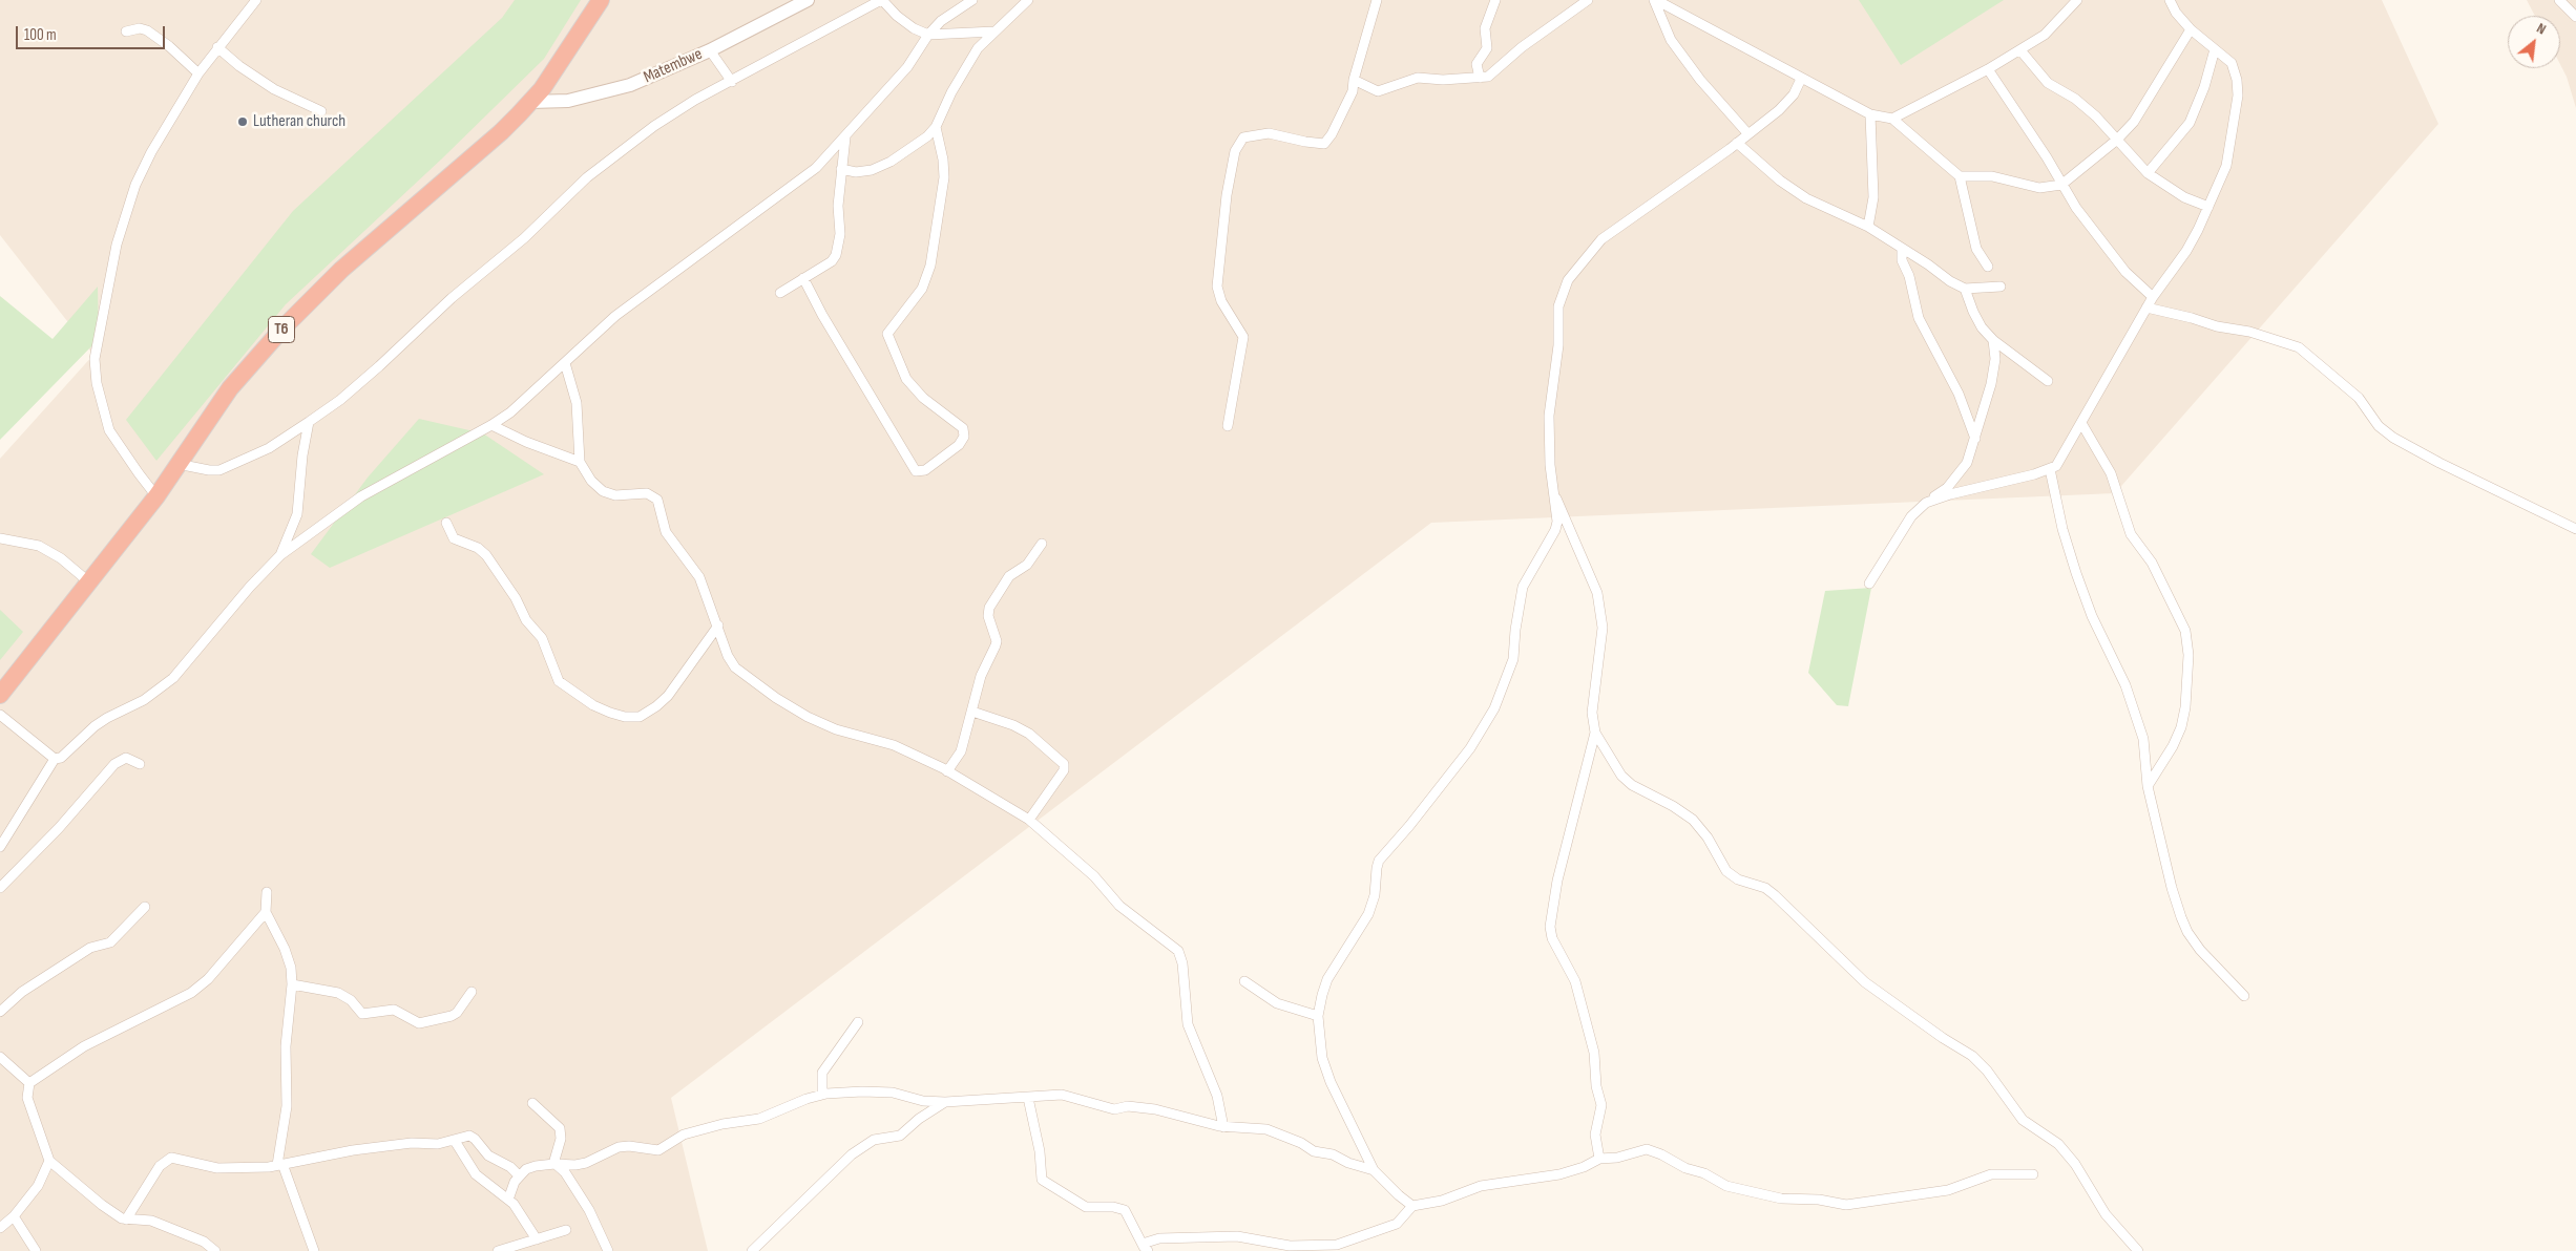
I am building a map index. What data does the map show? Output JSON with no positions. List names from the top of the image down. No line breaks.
{"streets":{"highway":["T6"],"main road":["Matembwe"]},"crossings":[["Matembwe","T6"]],"places":["Lutheran church"],"scale_bar":"100 m","north":"top right"}
